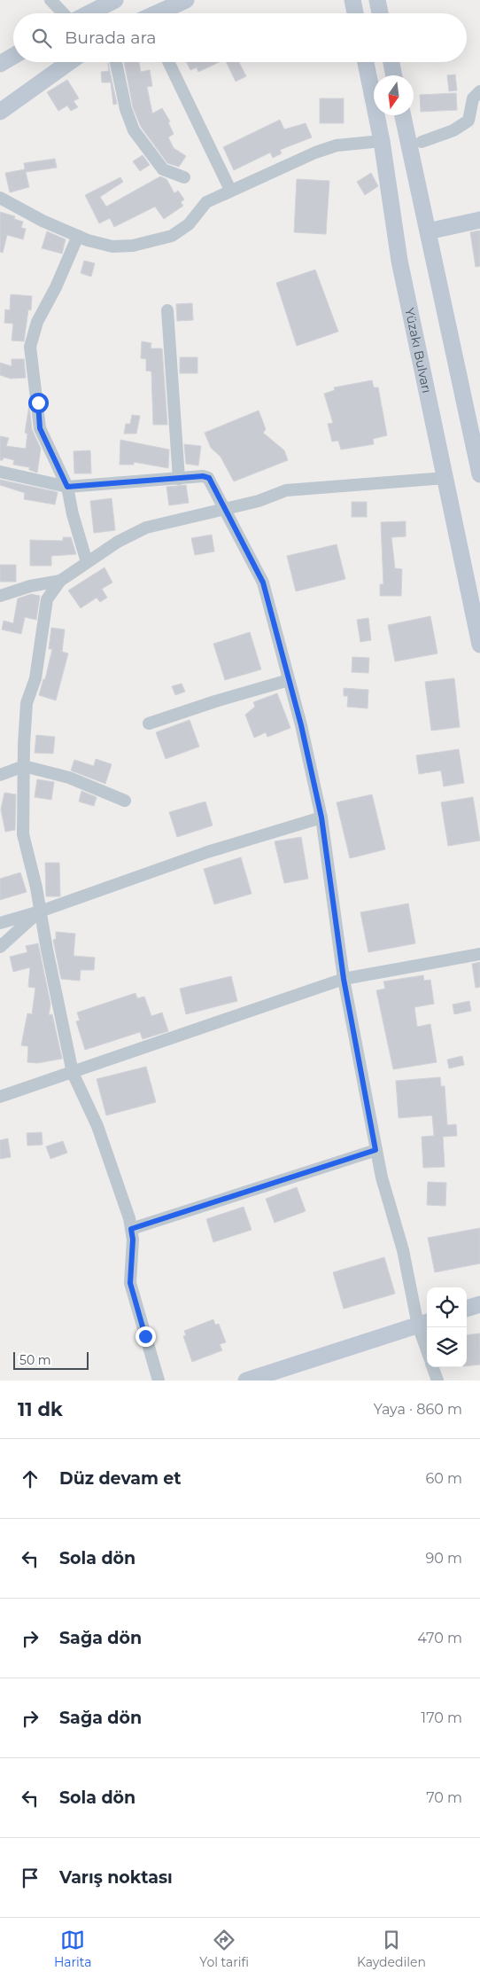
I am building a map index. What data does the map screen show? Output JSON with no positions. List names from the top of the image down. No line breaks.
{"streets":{"main road":["Yüzakı Bulvarı"]},"scale_bar":"50 m","north":"bottom","page":{"search":"Burada ara","scale":"50 m","heading":["11 dk","Yaya · 860 m"],"list":[["Düz devam et","60 m"],["Sola dön","90 m"],["Sağa dön","470 m"],["Sağa dön","170 m"],["Sola dön","70 m"],"Varış noktası"],"nav":["Harita","Yol tarifi","Kaydedilen"]}}
